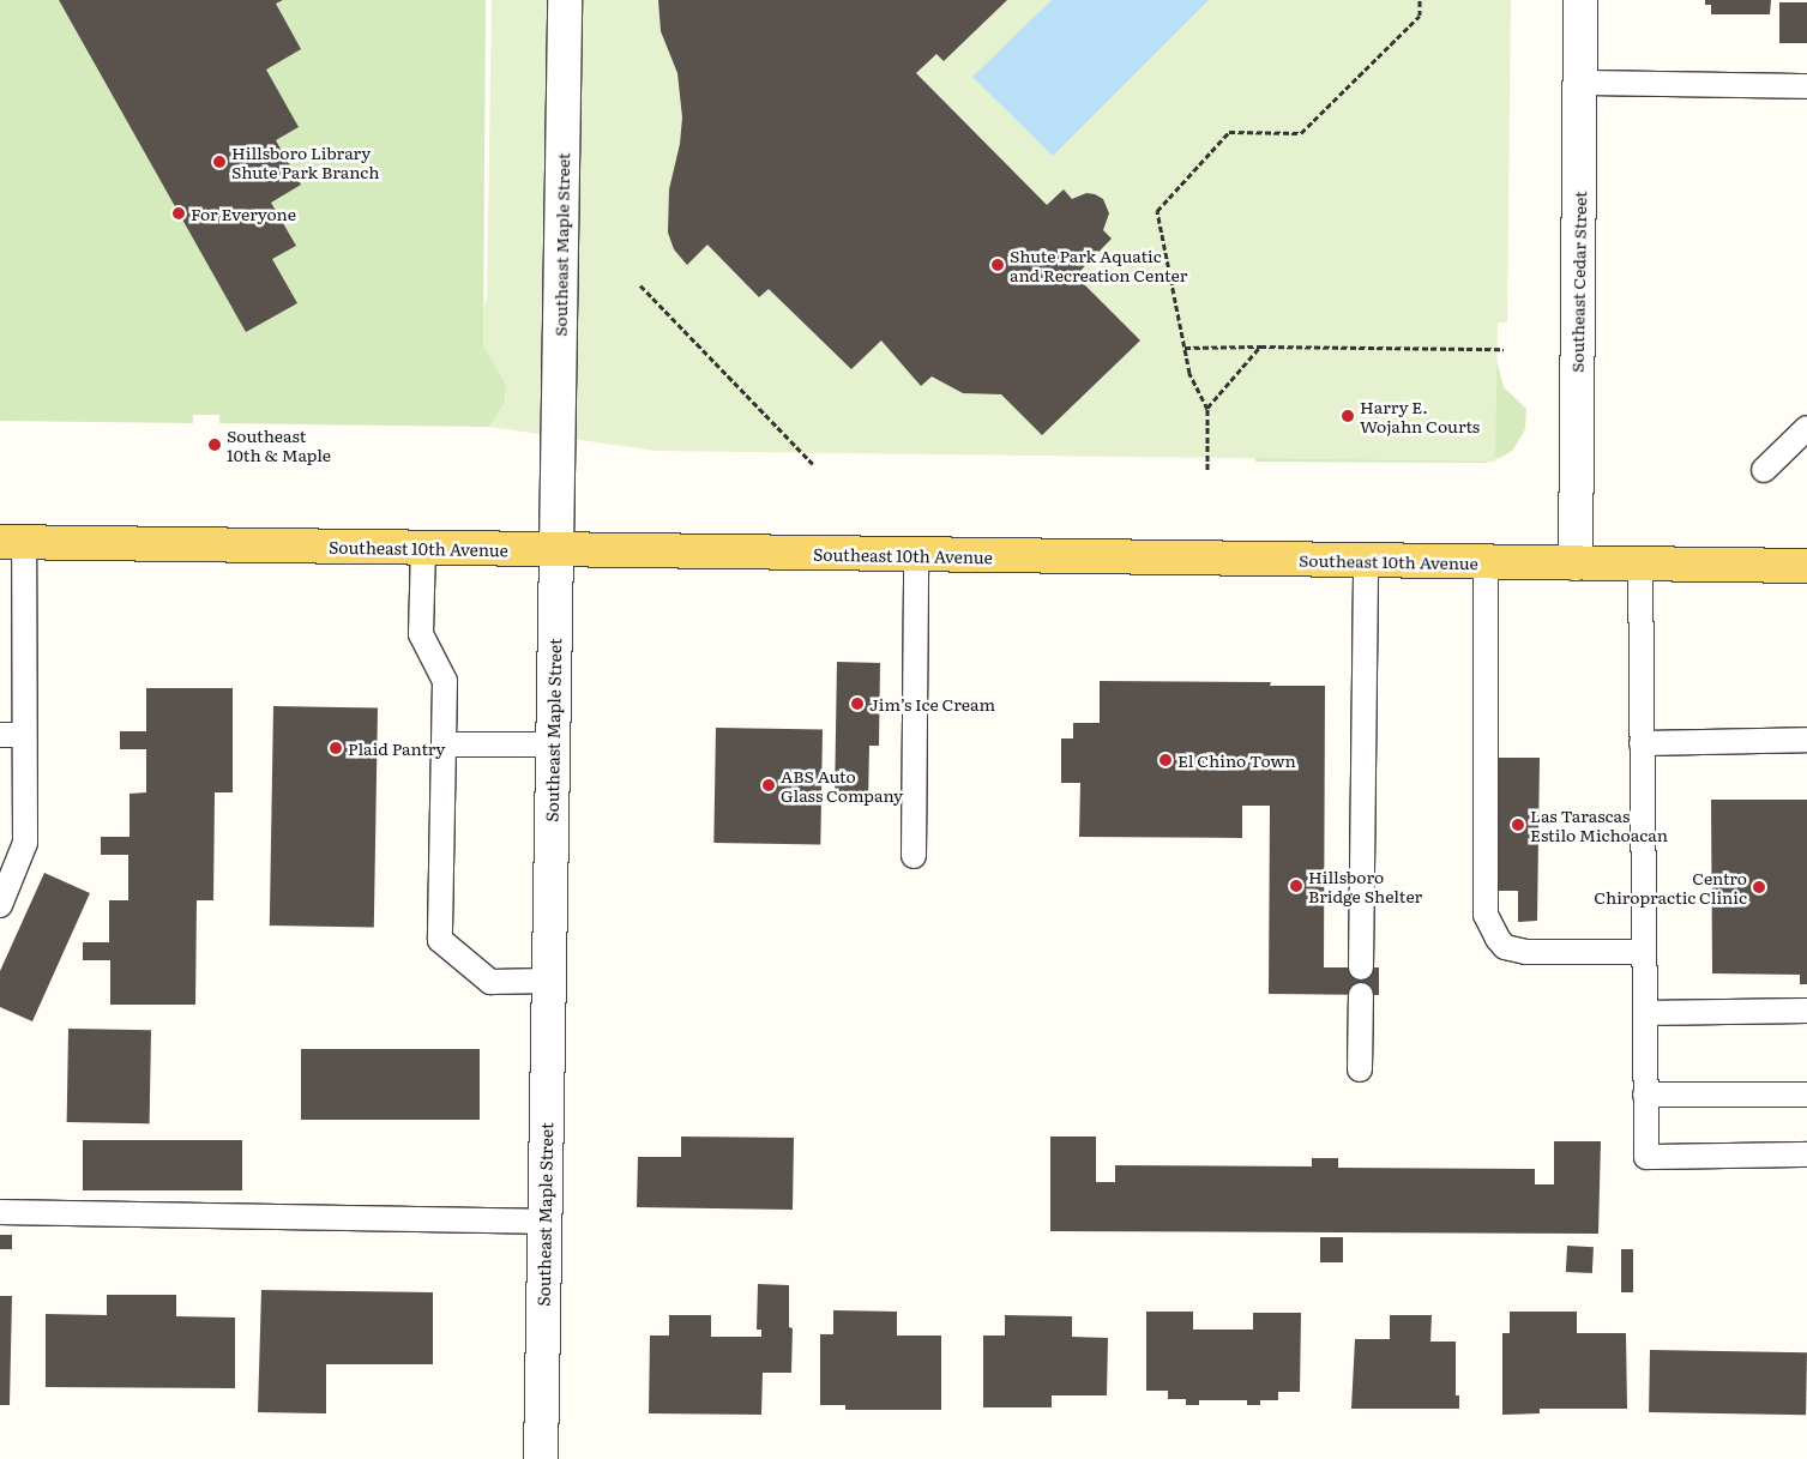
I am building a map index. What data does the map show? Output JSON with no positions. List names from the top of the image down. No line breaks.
{"streets":{"main road":["Southeast 10th Avenue"],"street":["Southeast Maple Street","Southeast Cedar Street"]},"crossings":[["Southeast Maple Street","Southeast 10th Avenue"],["Southeast Cedar Street","Southeast 10th Avenue"]],"places":["Hillsboro Library Shute Park Branch","For Everyone","Shute Park Aquatic and Recreation Center","Harry E. Wojahn Courts","Southeast 10th & Maple","Jim’s Ice Cream","Plaid Pantry","El Chino Town","ABS Auto Glass Company","Las Tarascas Estilo Michoacan","Hillsboro Bridge Shelter","Centro Chiropractic Clinic"]}
